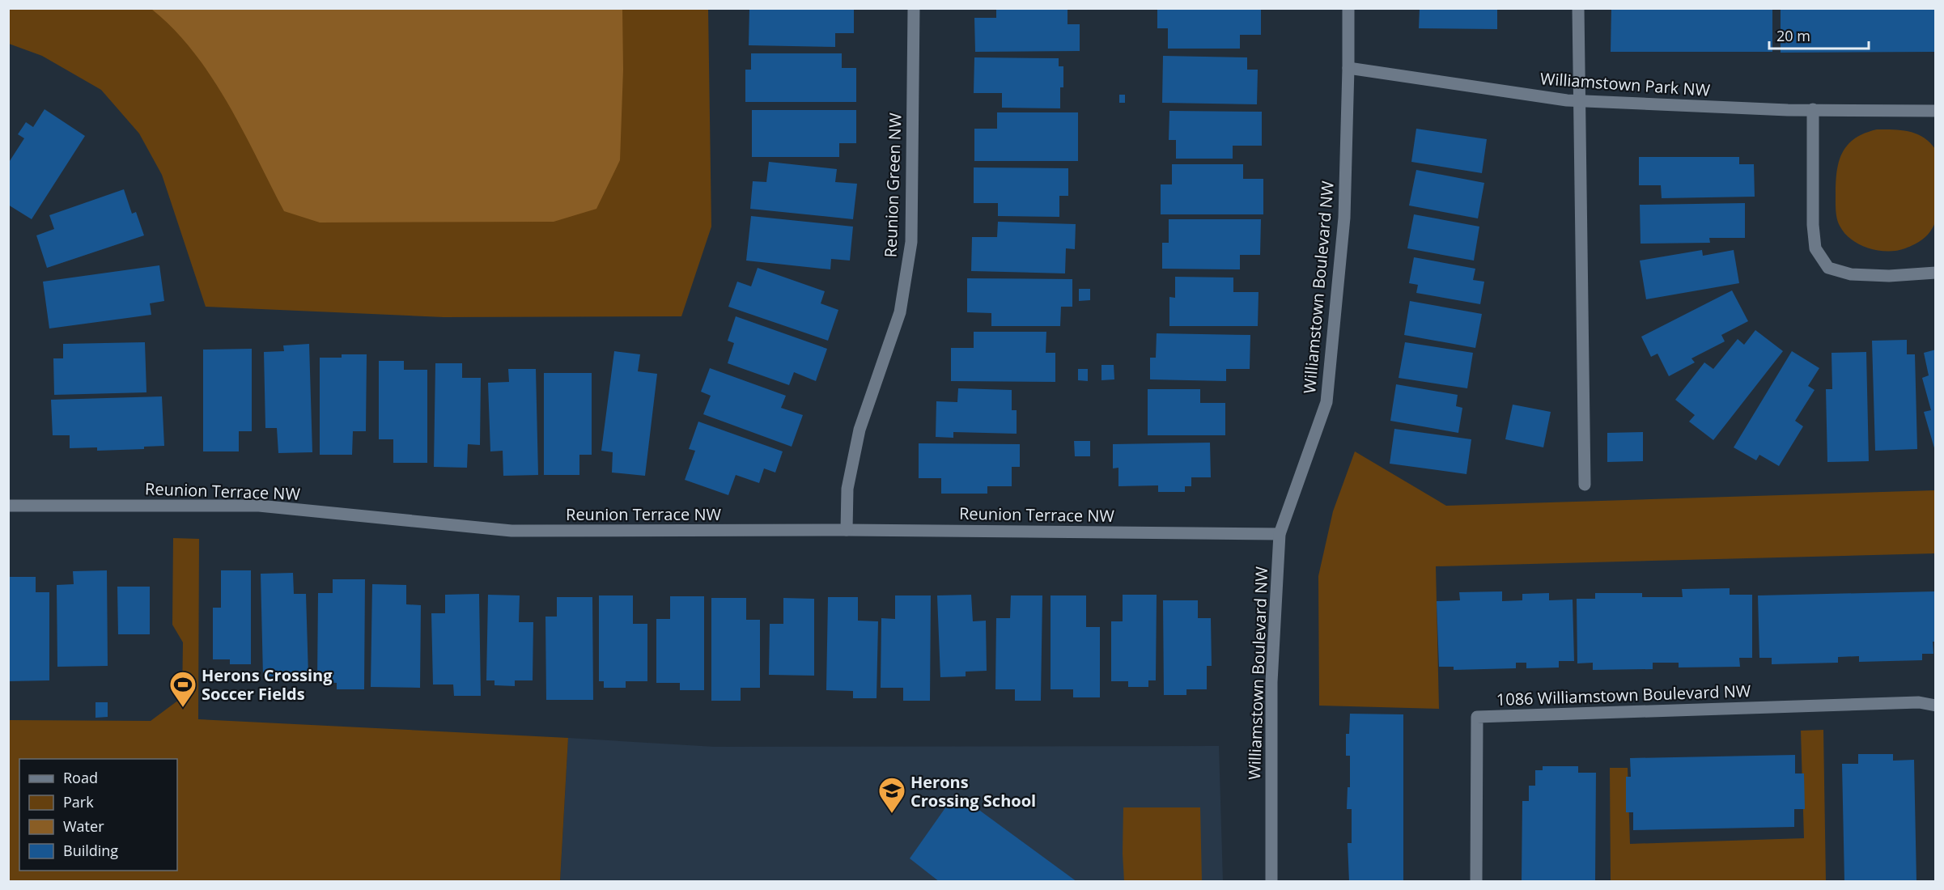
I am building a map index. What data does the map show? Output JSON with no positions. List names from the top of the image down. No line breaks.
{"streets":{"street":["Williamstown Park NW","Reunion Green NW","Williamstown Boulevard NW","Reunion Terrace NW","1086 Williamstown Boulevard NW"]},"crossings":[["Williamstown Park NW","Williamstown Boulevard NW"],["Reunion Green NW","Reunion Terrace NW"],["Williamstown Boulevard NW","Reunion Terrace NW"]],"places":{"sports":["Herons Crossing Soccer Fields"],"school or university":["Herons Crossing School"]},"legend":["Road","Park","Water","Building"],"scale_bar":"20 m"}
